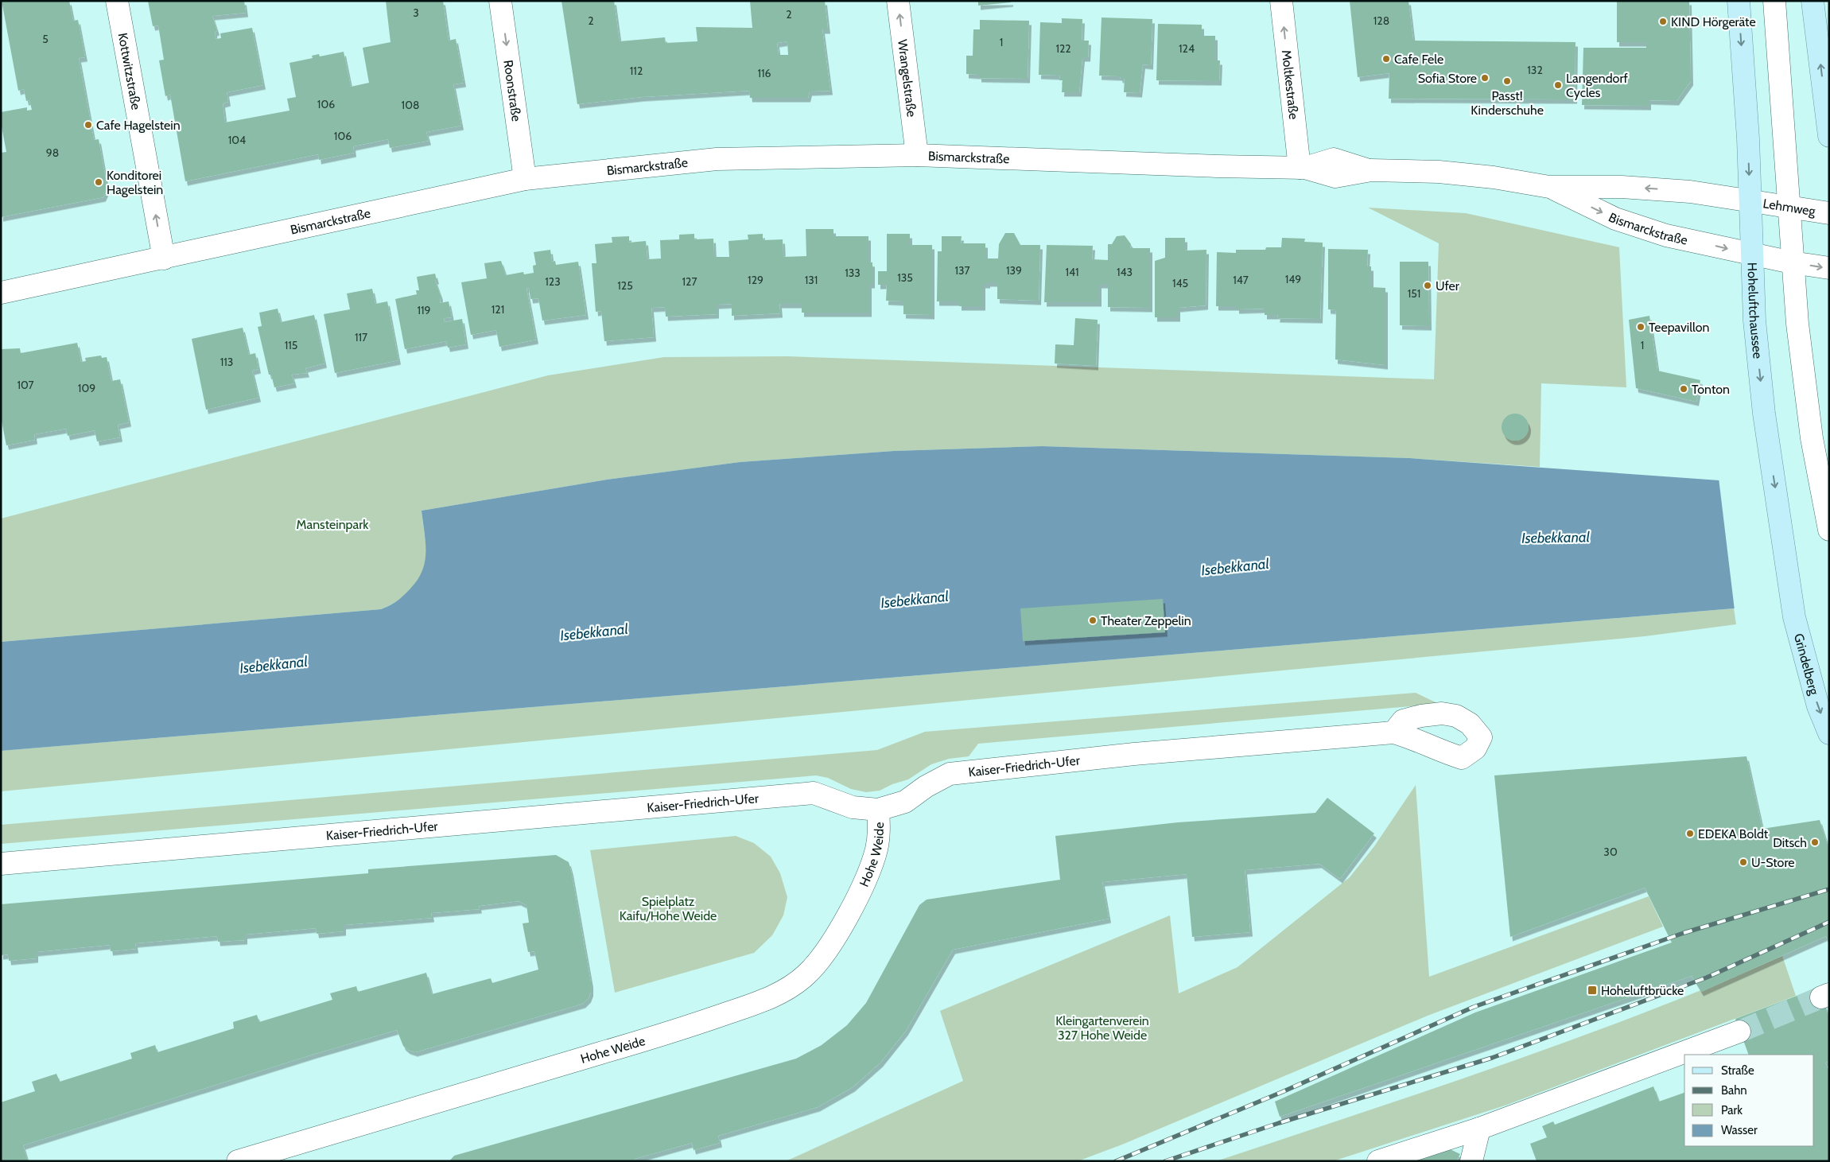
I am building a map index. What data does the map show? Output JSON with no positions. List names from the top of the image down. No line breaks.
{"streets":{"main road":["Hoheluftchaussee","Grindelberg"],"street":["Kottwitzstraße","Wrangelstraße","Moltkestraße","Roonstraße","Bismarckstraße","Lehmweg","Kaiser-Friedrich-Ufer","Hohe Weide"]},"crossings":[["Kottwitzstraße","Bismarckstraße"],["Wrangelstraße","Bismarckstraße"],["Moltkestraße","Bismarckstraße"],["Roonstraße","Bismarckstraße"],["Bismarckstraße","Lehmweg"],["Bismarckstraße","Hoheluftchaussee"],["Lehmweg","Hoheluftchaussee"],["Hoheluftchaussee","Grindelberg"],["Kaiser-Friedrich-Ufer","Hohe Weide"]],"one_way":["Kottwitzstraße","Wrangelstraße","Moltkestraße","Roonstraße","Hoheluftchaussee","Grindelberg"],"water":["Isebekkanal"],"parks":["Mansteinpark","Spielplatz Kaifu/Hohe Weide","Kleingartenverein 327 Hohe Weide"],"places":{"other":["KIND Hörgeräte","Cafe Fele","Sofia Store","Passt! Kinderschuhe","Langendorf Cycles","Cafe Hagelstein","Konditorei Hagelstein","Ufer","Teepavillon","Tonton","Theater Zeppelin","EDEKA Boldt","Ditsch","U-Store"],"transit":["Hoheluftbrücke"]},"house_numbers":["3","2","2","128","5","1","122","124","132","112","116","106","108","106","104","98","137","139","141","143","133","135","149","129","131","147","123","127","145","125","151","121","119","117","115","1","113","107","109","30"],"legend":["Straße","Bahn","Park","Wasser"]}
